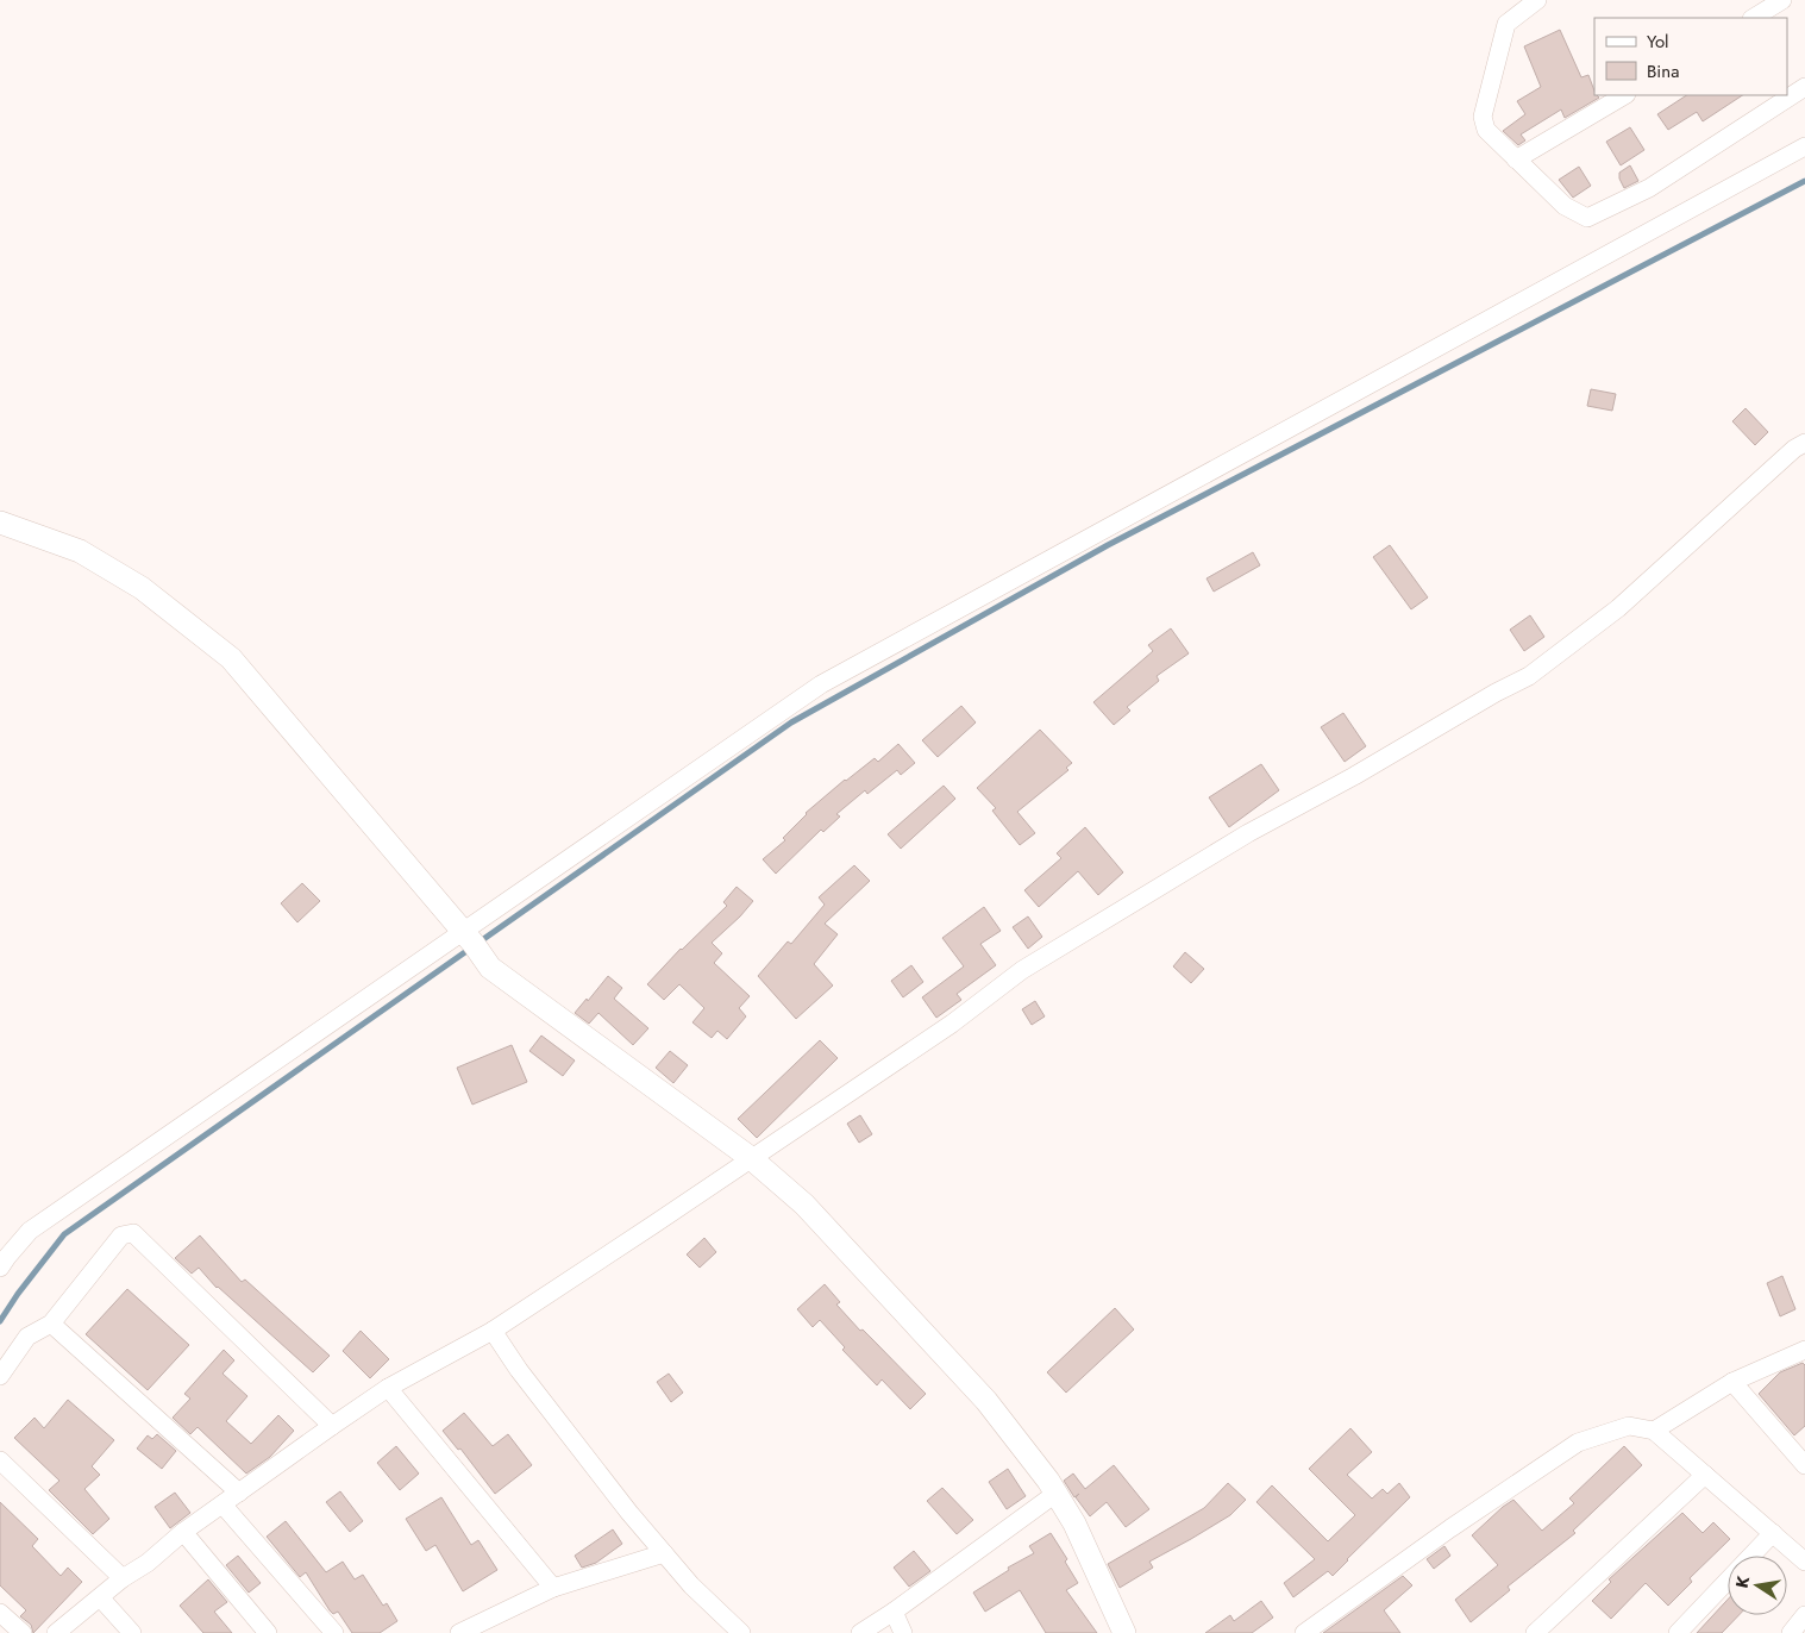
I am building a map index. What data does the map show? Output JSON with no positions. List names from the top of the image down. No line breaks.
{"legend":["Yol","Bina"],"north":"left"}
